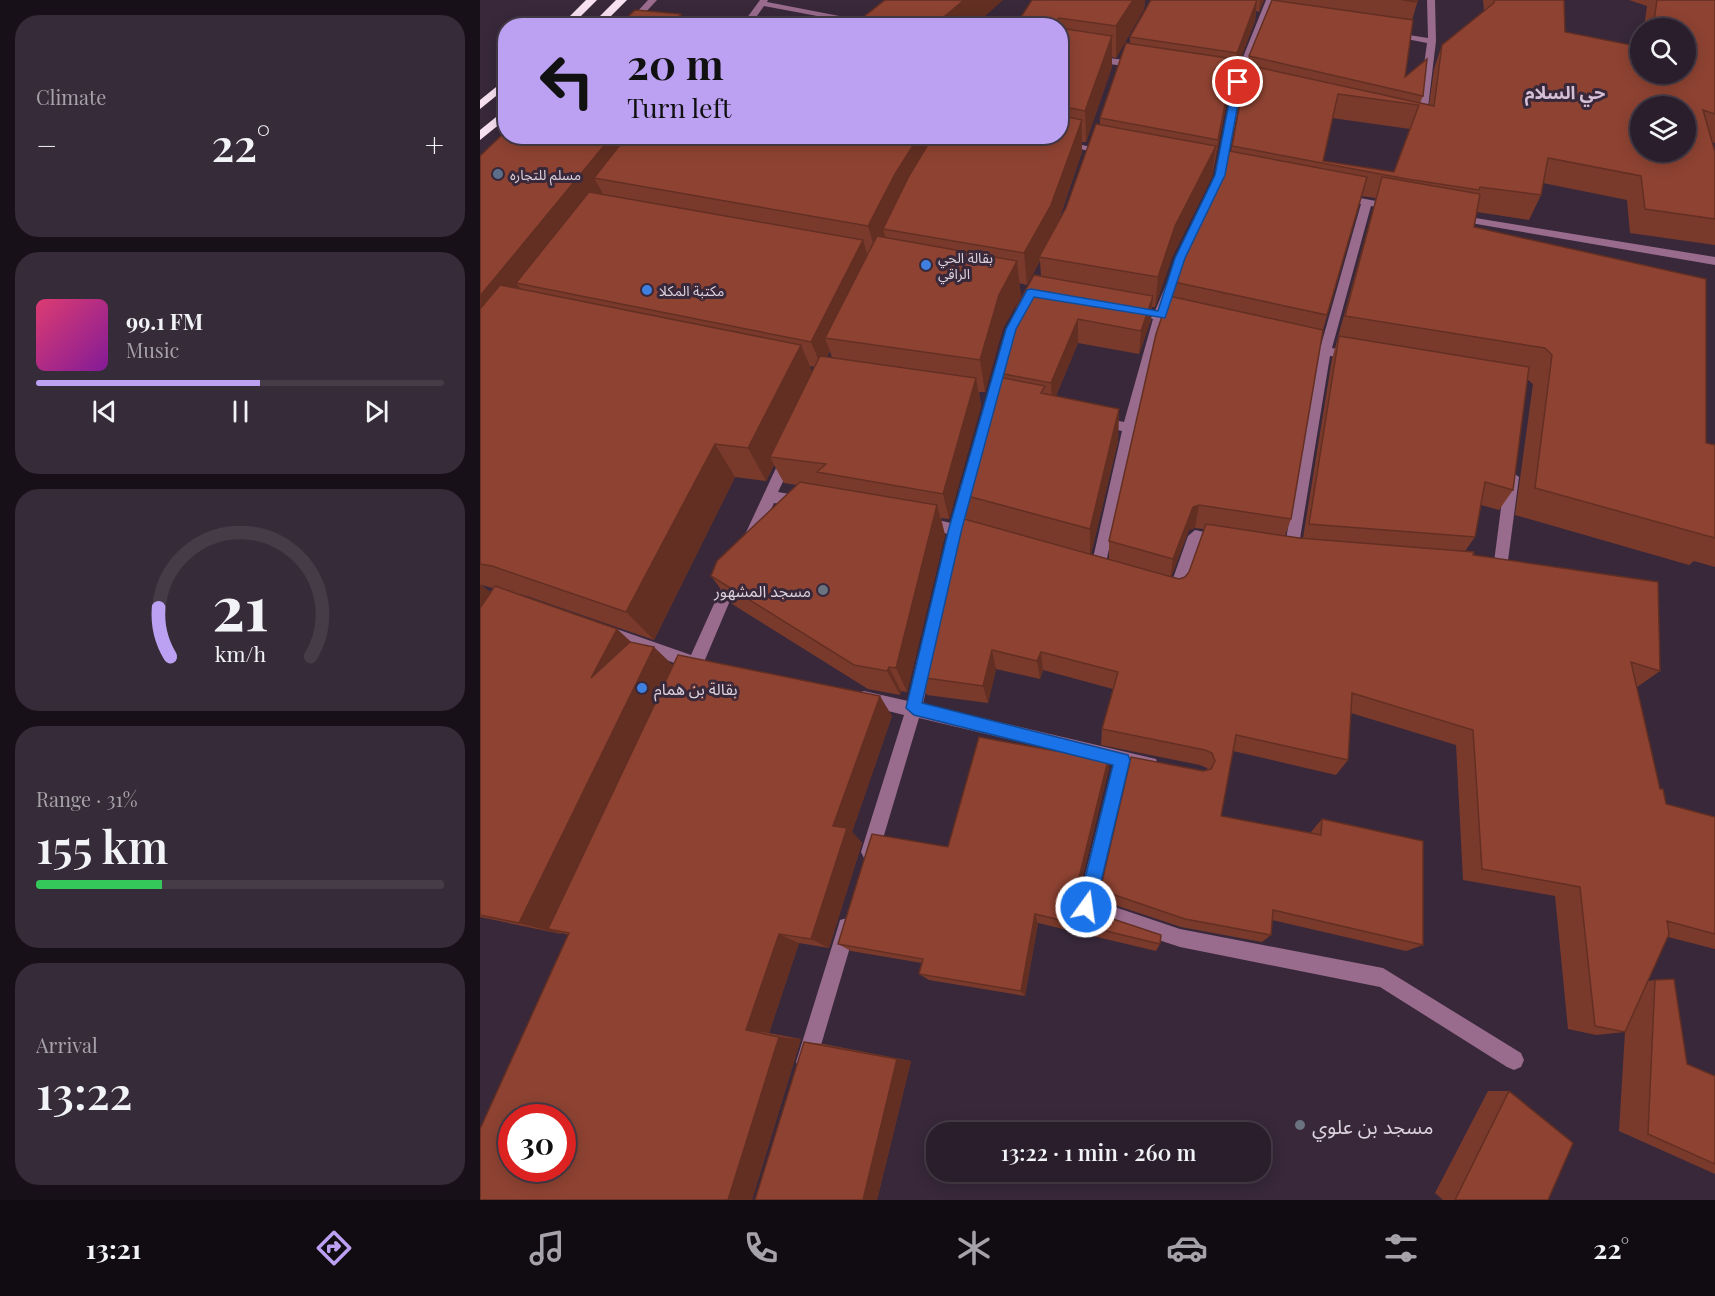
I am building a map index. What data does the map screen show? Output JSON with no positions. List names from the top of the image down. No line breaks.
{"districts":["حي السلام"],"places":["مسلم للتجاره","بقالة الحي الراقي","مكتبة المكلا","مسجد المشهور","بقالة بن همام","مسجد بن علوي"],"page":{"tile":["Climate",["Range · 31%","155 km"],["Arrival","13:22"]],"turn":["20 m","Turn left"],"heat":["−","22°","+"],"song":["99.1 FM","Music"],"limit":"30","trip":"13:22 · 1 min · 260 m","tabs":["13:21","22°"],"gauge":["21","km/h"]}}
